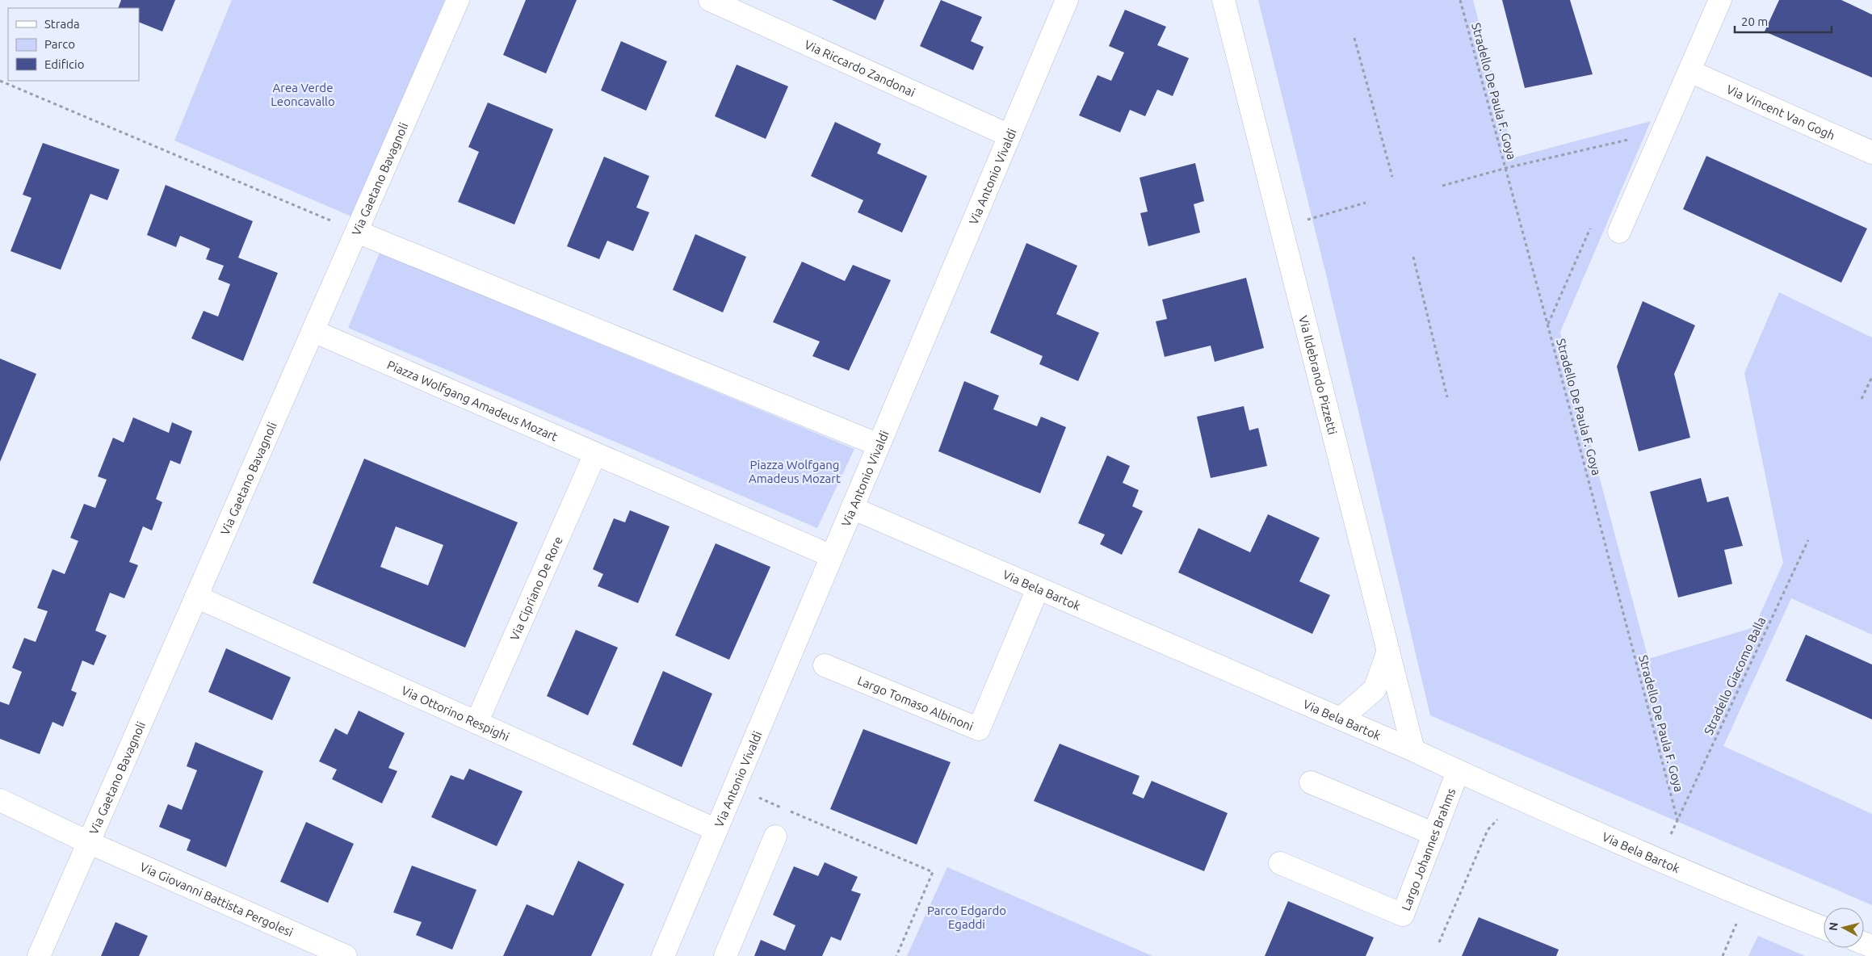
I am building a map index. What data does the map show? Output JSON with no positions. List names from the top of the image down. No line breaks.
{"streets":{"street":["Via Riccardo Zandonai","Via Vincent Van Gogh","Via Antonio Vivaldi","Via Gaetano Bavagnoli","Via Ildebrando Pizzetti","Piazza Wolfgang Amadeus Mozart","Via Cipriano De Rore","Via Bela Bartok","Largo Tomaso Albinoni","Via Ottorino Respighi","Largo Johannes Brahms","Via Giovanni Battista Pergolesi"],"path":["Stradello De Paula F. Goya","Stradello Giacomo Balla"]},"crossings":[["Via Riccardo Zandonai","Via Antonio Vivaldi"],["Stradello De Paula F. Goya","Stradello Giacomo Balla"],["Via Antonio Vivaldi","Piazza Wolfgang Amadeus Mozart"],["Via Antonio Vivaldi","Via Bela Bartok"],["Via Antonio Vivaldi","Via Ottorino Respighi"],["Via Gaetano Bavagnoli","Piazza Wolfgang Amadeus Mozart"],["Via Gaetano Bavagnoli","Via Ottorino Respighi"],["Via Gaetano Bavagnoli","Via Giovanni Battista Pergolesi"],["Via Ildebrando Pizzetti","Via Bela Bartok"],["Piazza Wolfgang Amadeus Mozart","Via Cipriano De Rore"],["Via Cipriano De Rore","Via Ottorino Respighi"],["Via Bela Bartok","Largo Tomaso Albinoni"],["Via Bela Bartok","Largo Johannes Brahms"]],"parks":["Area Verde Leoncavallo","Piazza Wolfgang Amadeus Mozart","Parco Edgardo Egaddi"],"legend":["Strada","Parco","Edificio"],"scale_bar":"20 m","north":"left"}
